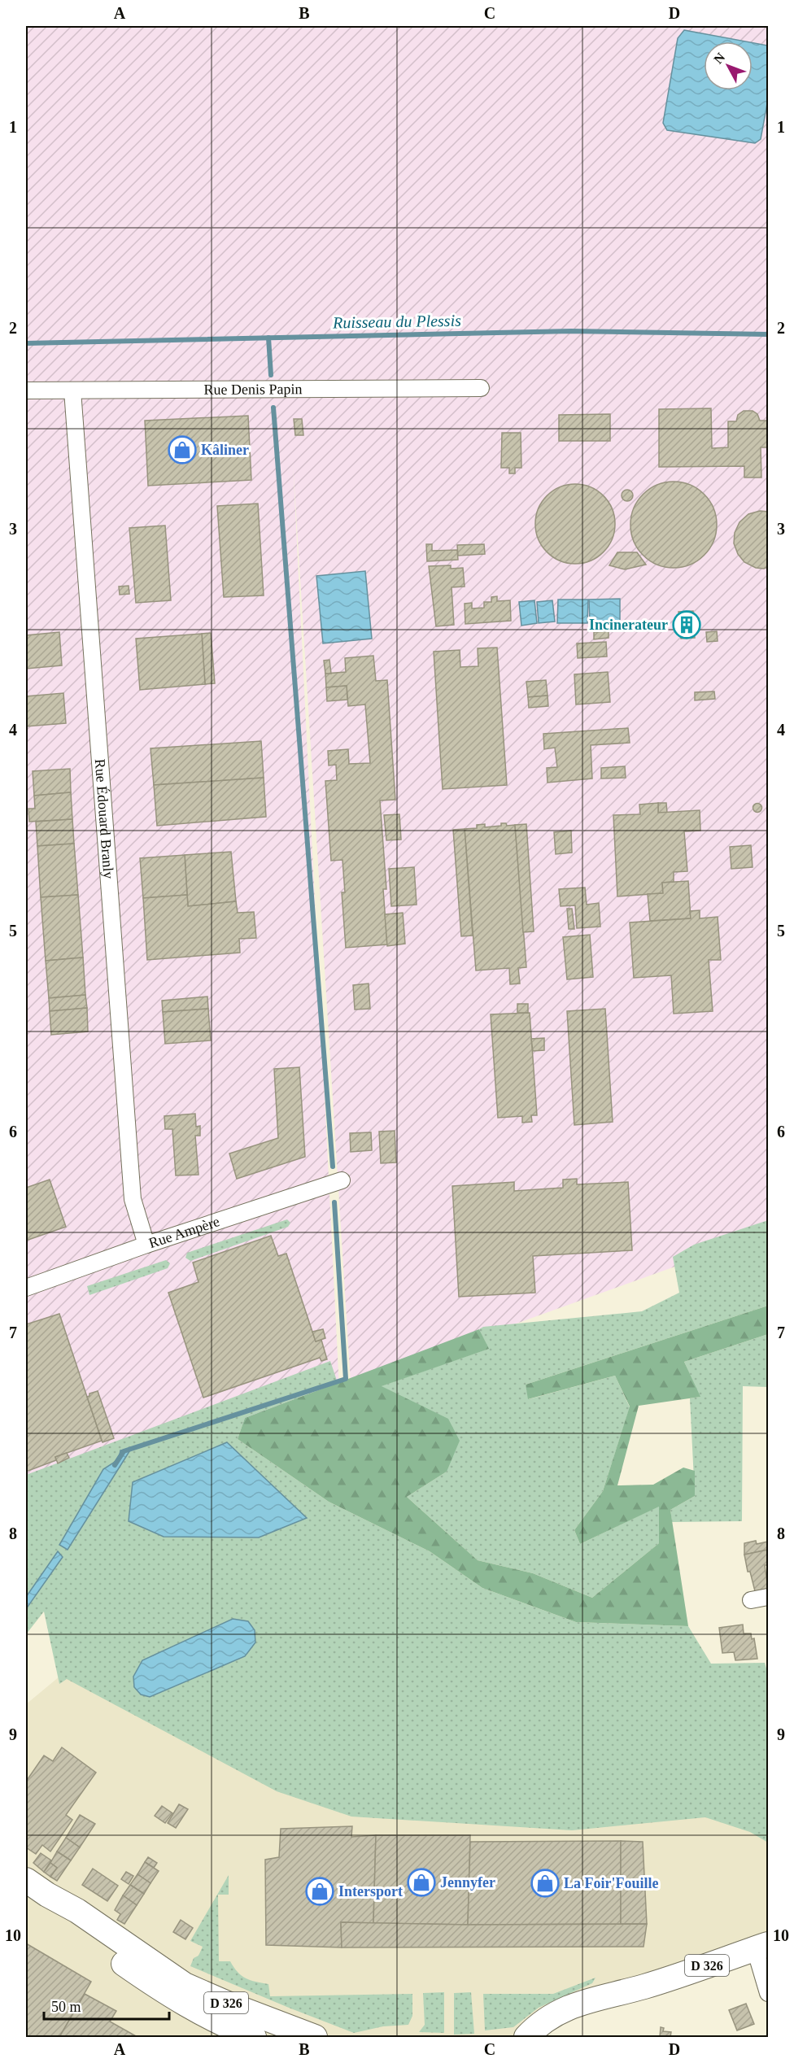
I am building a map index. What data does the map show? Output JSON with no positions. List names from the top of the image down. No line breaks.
{"streets":{"main road":["D 326"],"street":["Rue Denis Papin","Rue Édouard Branly","Rue Ampère"]},"crossings":[["Rue Denis Papin","Rue Édouard Branly"],["Rue Édouard Branly","Rue Ampère"]],"water":["Ruisseau du Plessis"],"places":{"shop":["Kâliner","Jennyfer","La Foir'Fouille","Intersport"],"building":["Incinerateur"]},"scale_bar":"50 m","north":"top left","grid":{"columns":["A","B","C","D"],"rows":["1","2","3","4","5","6","7","8","9","10"]}}
